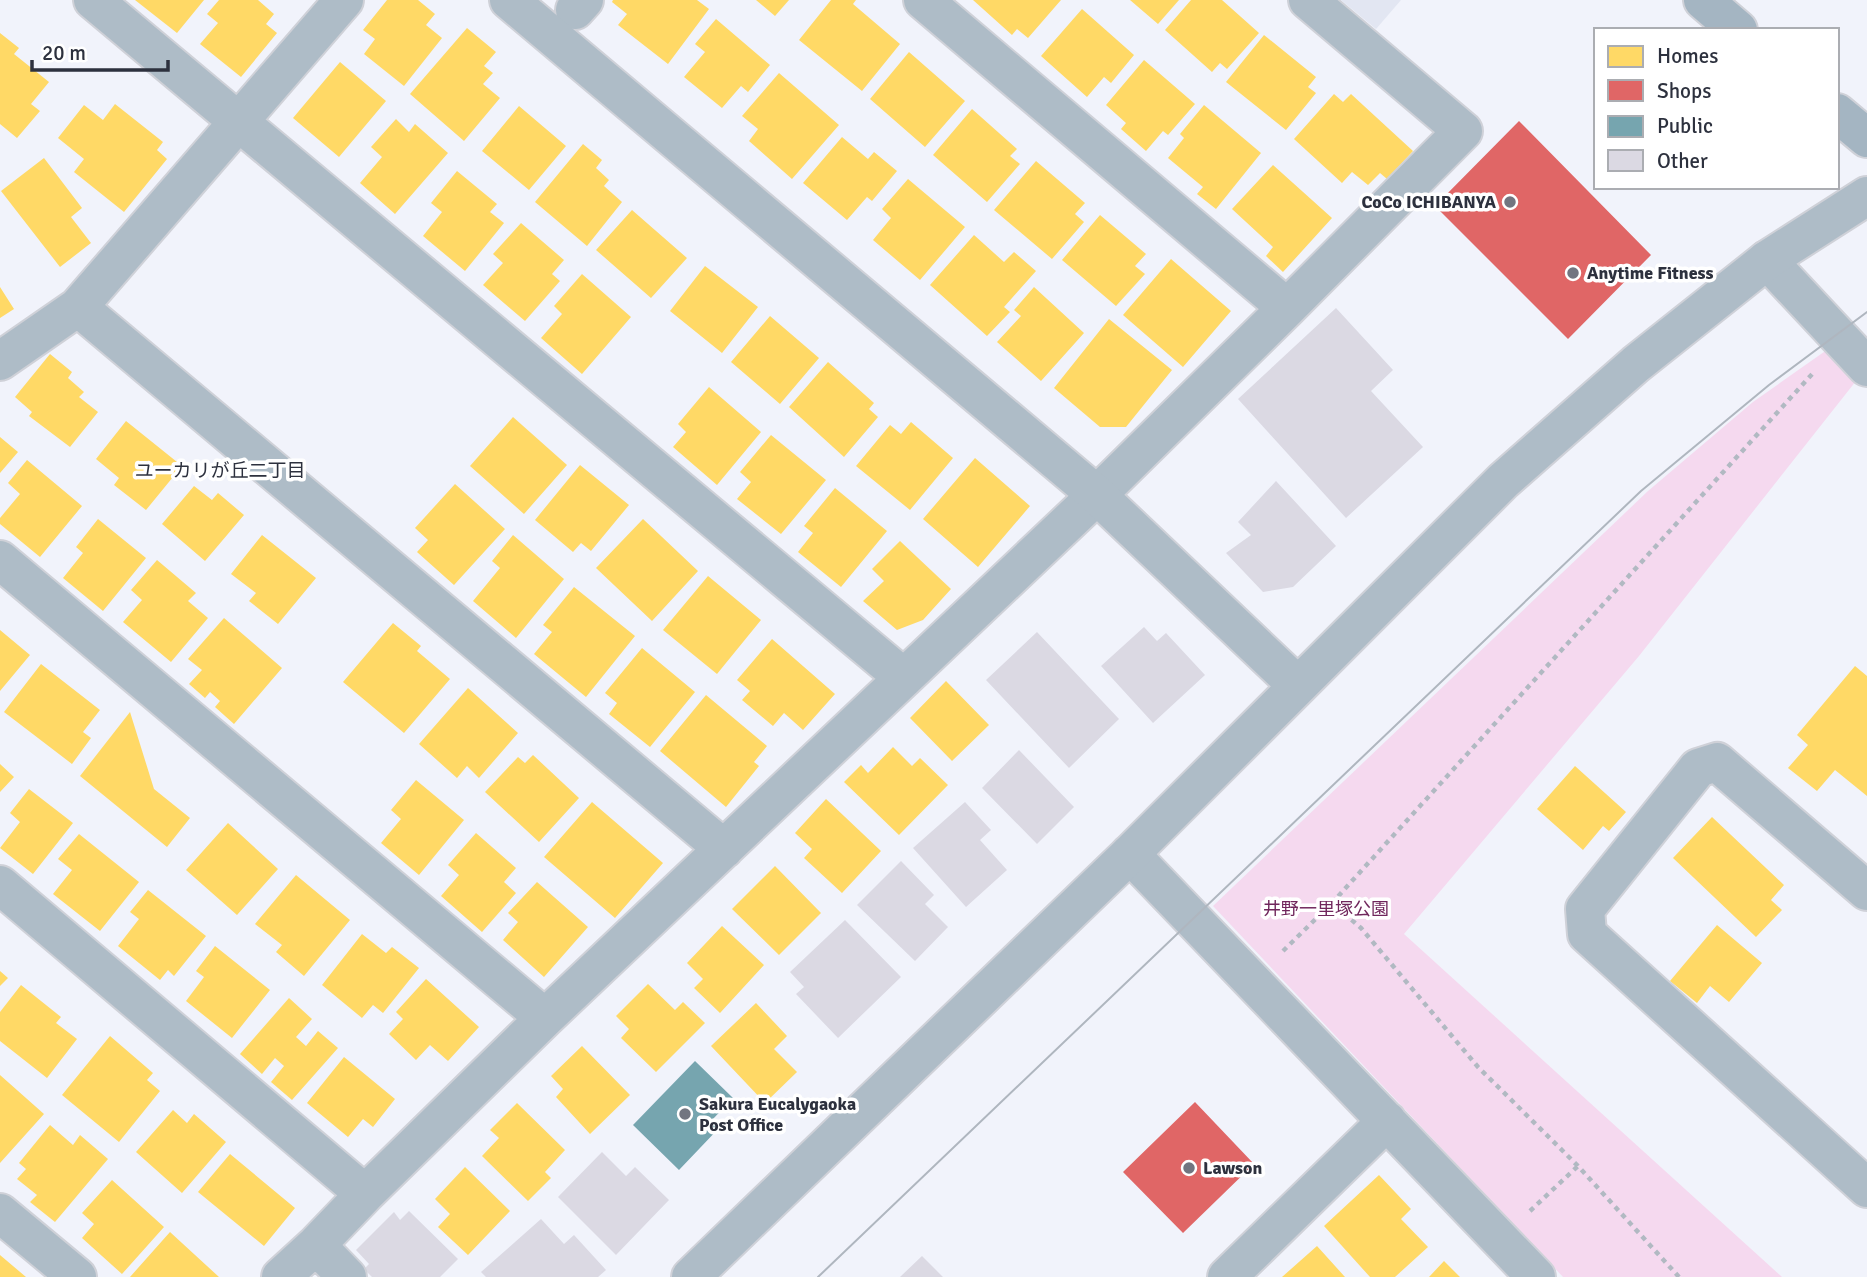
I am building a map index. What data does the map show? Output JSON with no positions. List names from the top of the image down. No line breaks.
{"districts":["ユーカリが丘二丁目"],"parks":["井野一里塚公園"],"places":["CoCo ICHIBANYA","Anytime Fitness","Sakura Eucalygaoka Post Office","Lawson"],"legend":["Homes","Shops","Public","Other"],"scale_bar":"20 m"}
